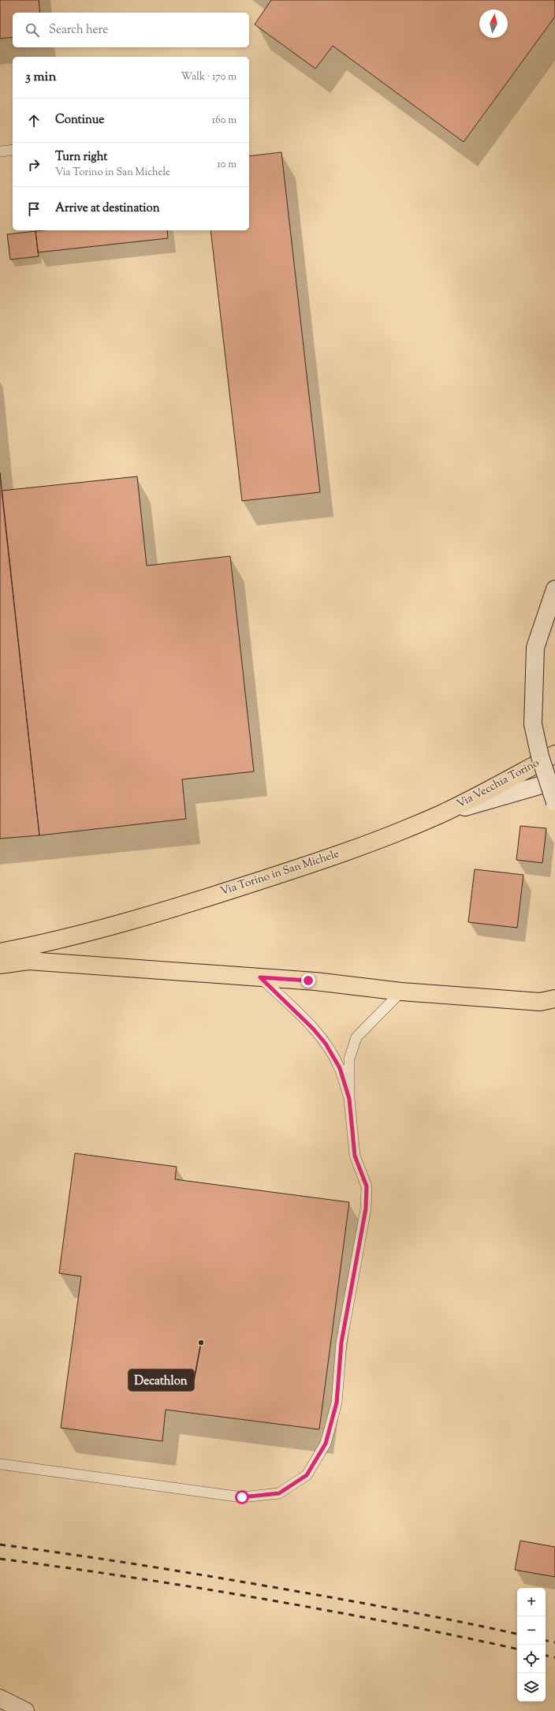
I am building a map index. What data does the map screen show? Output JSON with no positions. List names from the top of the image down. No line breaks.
{"streets":{"main road":["Via Vecchia Torino","Via Torino in San Michele"]},"crossings":[["Via Vecchia Torino","Via Torino in San Michele"]],"places":["Decathlon"],"north":"top","page":{"search":"Search here","heading":["3 min","Walk · 170 m"],"list":[["Continue","160 m"],["Turn right","Via Torino in San Michele","10 m"],"Arrive at destination"],"map_buttons":["+","−"]}}
